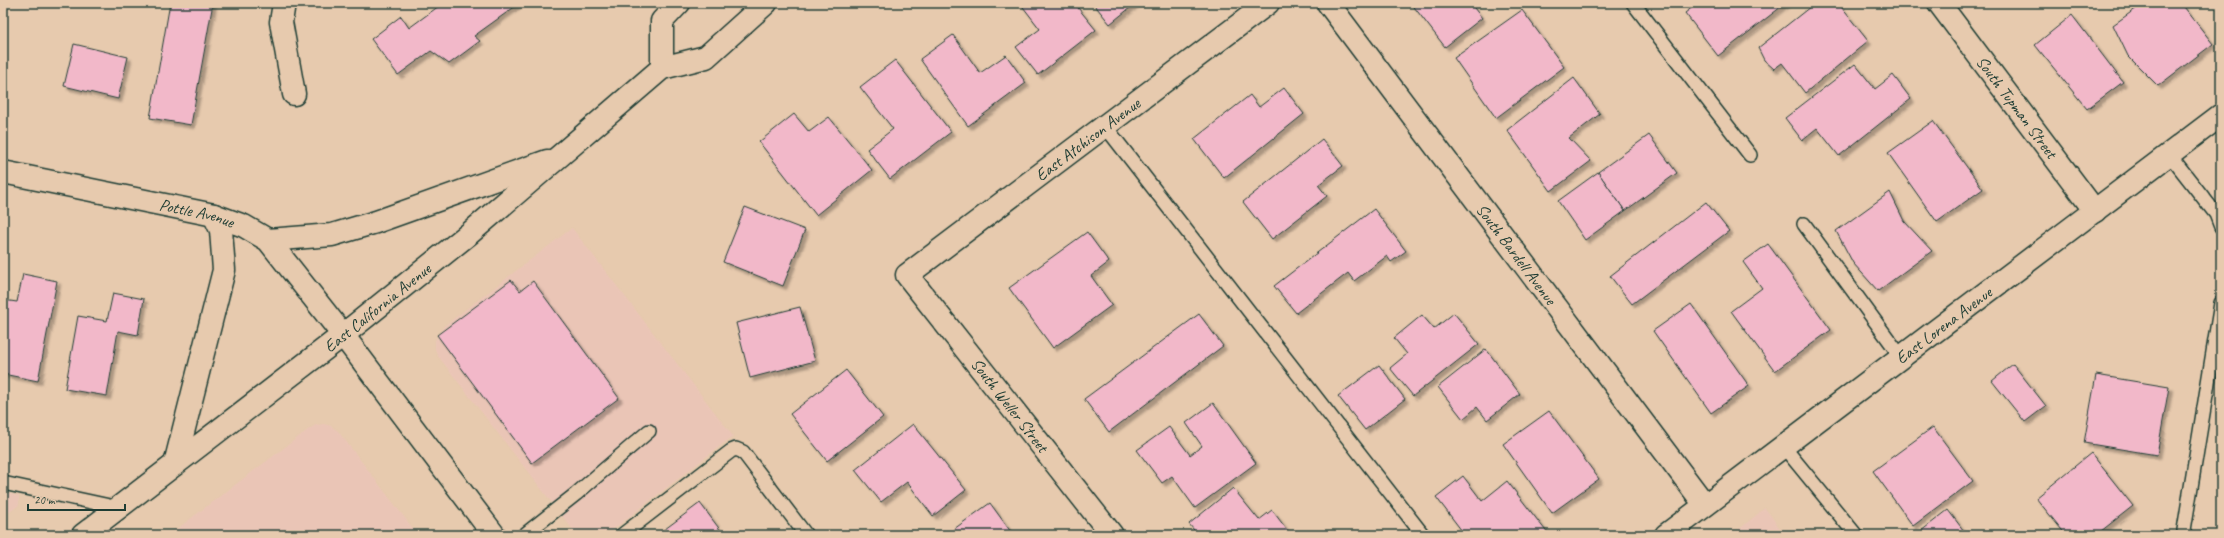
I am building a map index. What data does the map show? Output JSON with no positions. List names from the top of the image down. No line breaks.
{"streets":{"street":["South Tupman Street","East Atchison Avenue","Pottle Avenue","South Bardell Avenue","East California Avenue","East Lorena Avenue","South Weller Street"]},"crossings":[["South Tupman Street","East Lorena Avenue"],["East Atchison Avenue","South Weller Street"],["Pottle Avenue","East California Avenue"],["South Bardell Avenue","East Lorena Avenue"]],"scale_bar":"20 m"}
